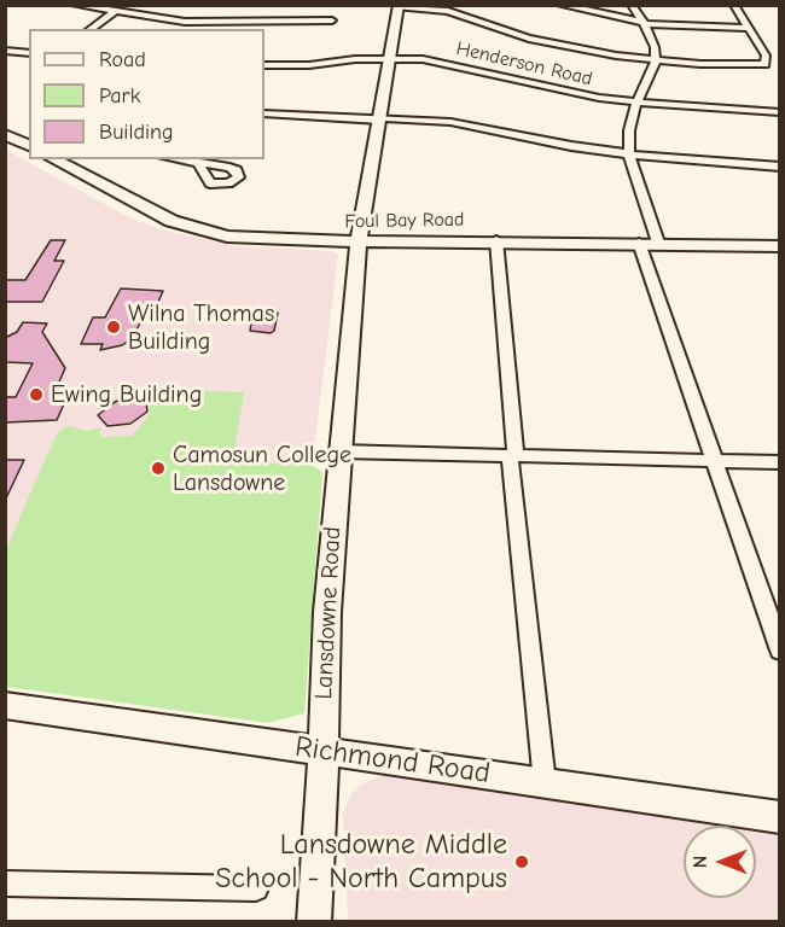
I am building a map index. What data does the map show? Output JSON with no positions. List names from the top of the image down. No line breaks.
{"streets":{"main road":["Foul Bay Road","Lansdowne Road","Richmond Road"],"street":["Henderson Road"]},"crossings":[["Henderson Road","Lansdowne Road"],["Foul Bay Road","Lansdowne Road"],["Lansdowne Road","Richmond Road"]],"places":["Wilna Thomas Building","Ewing Building","Camosun College Lansdowne","Lansdowne Middle School - North Campus"],"legend":["Road","Park","Building"],"north":"left"}
